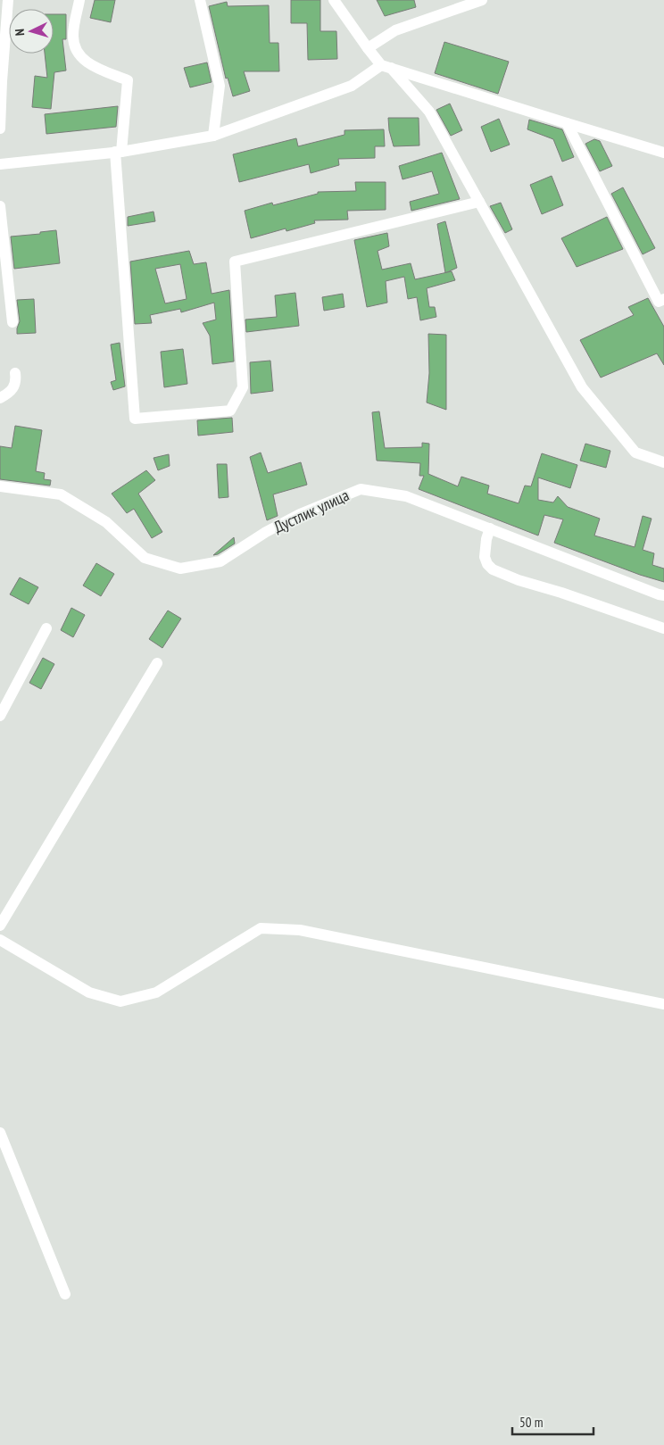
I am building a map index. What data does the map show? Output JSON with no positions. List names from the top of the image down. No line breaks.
{"streets":{"street":["Дустлик улица"]},"scale_bar":"50 m","north":"left"}
